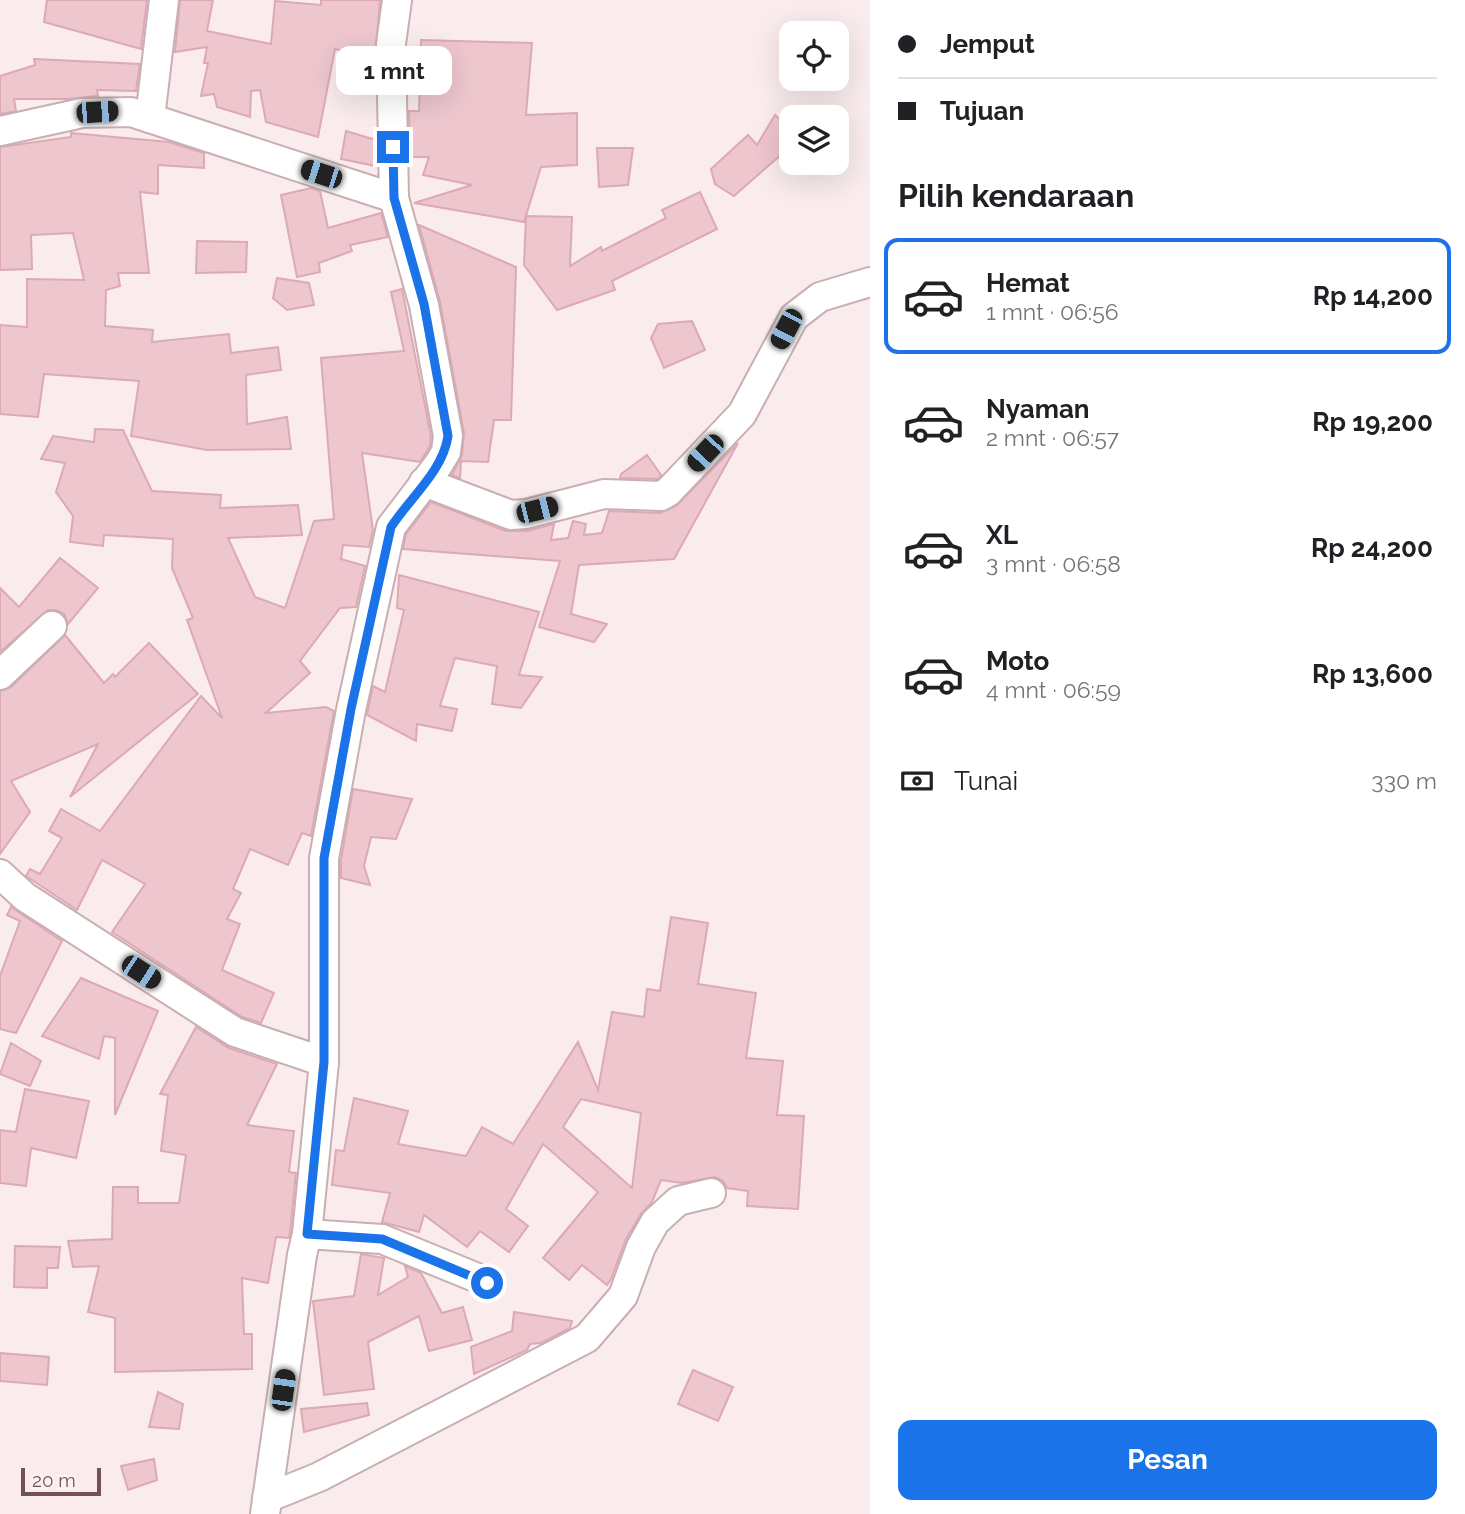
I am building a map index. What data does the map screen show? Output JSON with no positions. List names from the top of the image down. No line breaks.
{"scale_bar":"20 m","page":{"banner":["Jemput","Tujuan"],"bubble":"1 mnt","heading":"Pilih kendaraan","list":[{"name":"Hemat","note":"1 mnt · 06:56","value":"Rp 14,200"},{"name":"Nyaman","note":"2 mnt · 06:57","value":"Rp 19,200"},{"name":"XL","note":"3 mnt · 06:58","value":"Rp 24,200"},{"name":"Moto","note":"4 mnt · 06:59","value":"Rp 13,600"}],"pay":["Tunai","330 m"],"buttons":"Pesan","scale":"20 m"}}
